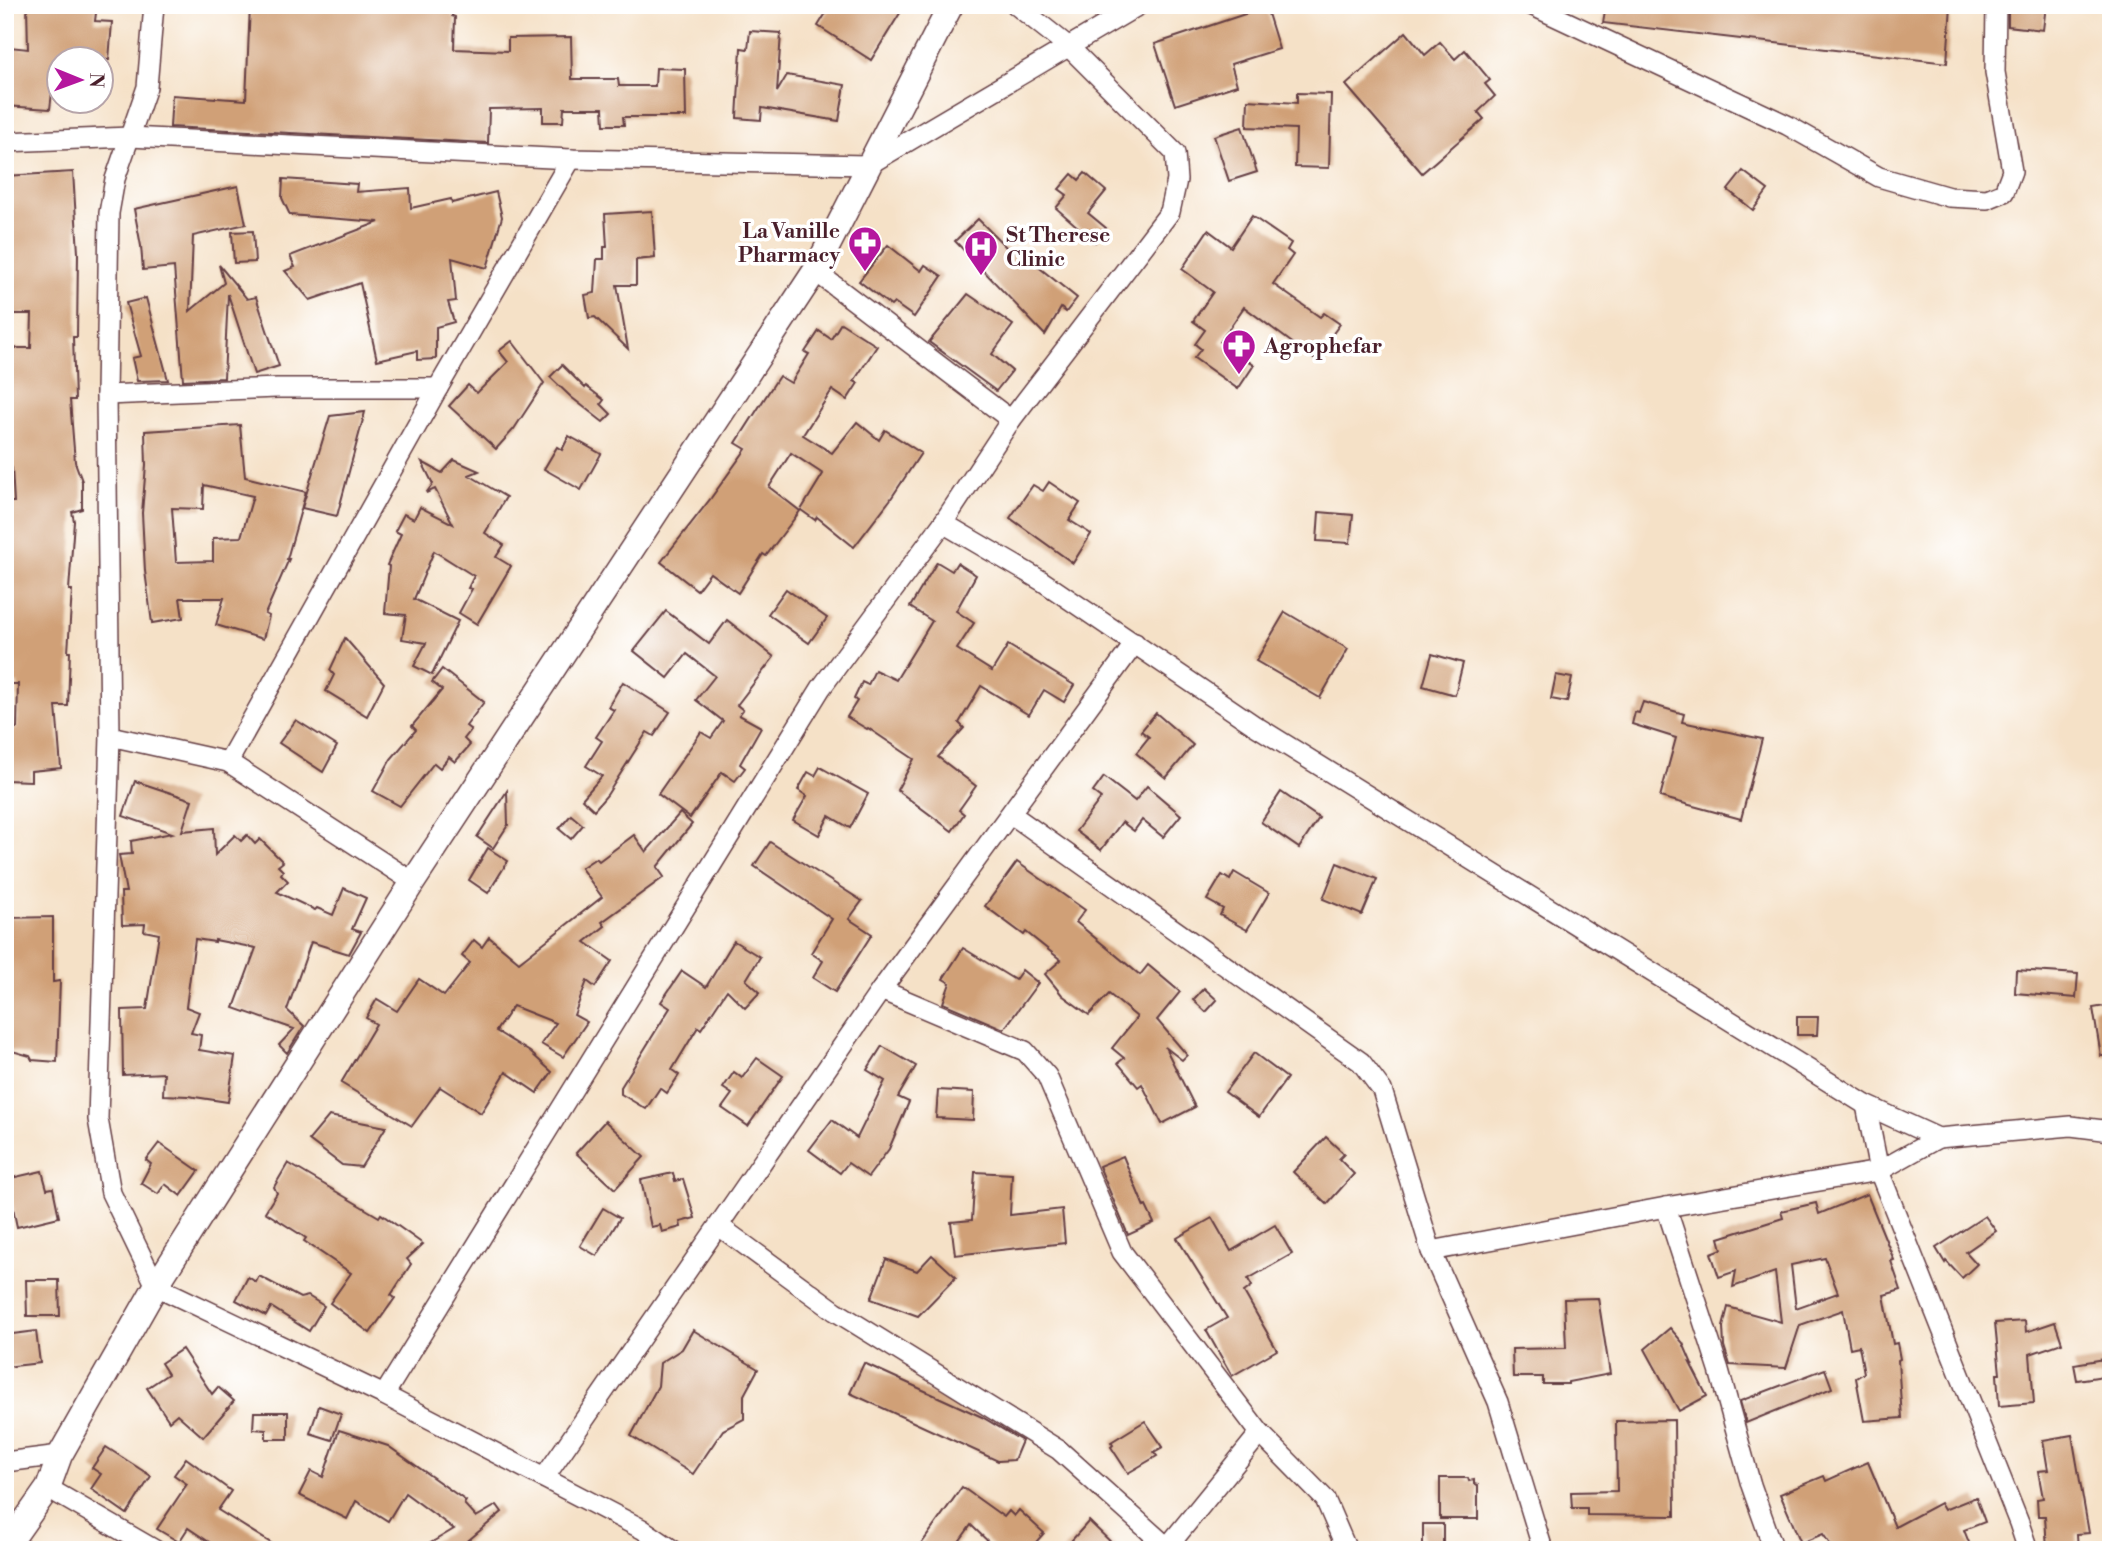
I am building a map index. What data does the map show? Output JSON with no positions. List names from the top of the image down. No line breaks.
{"places":{"pharmacy":["La Vanille Pharmacy","Agrophefar"],"hospital":["St Therese Clinic"]},"north":"right"}
